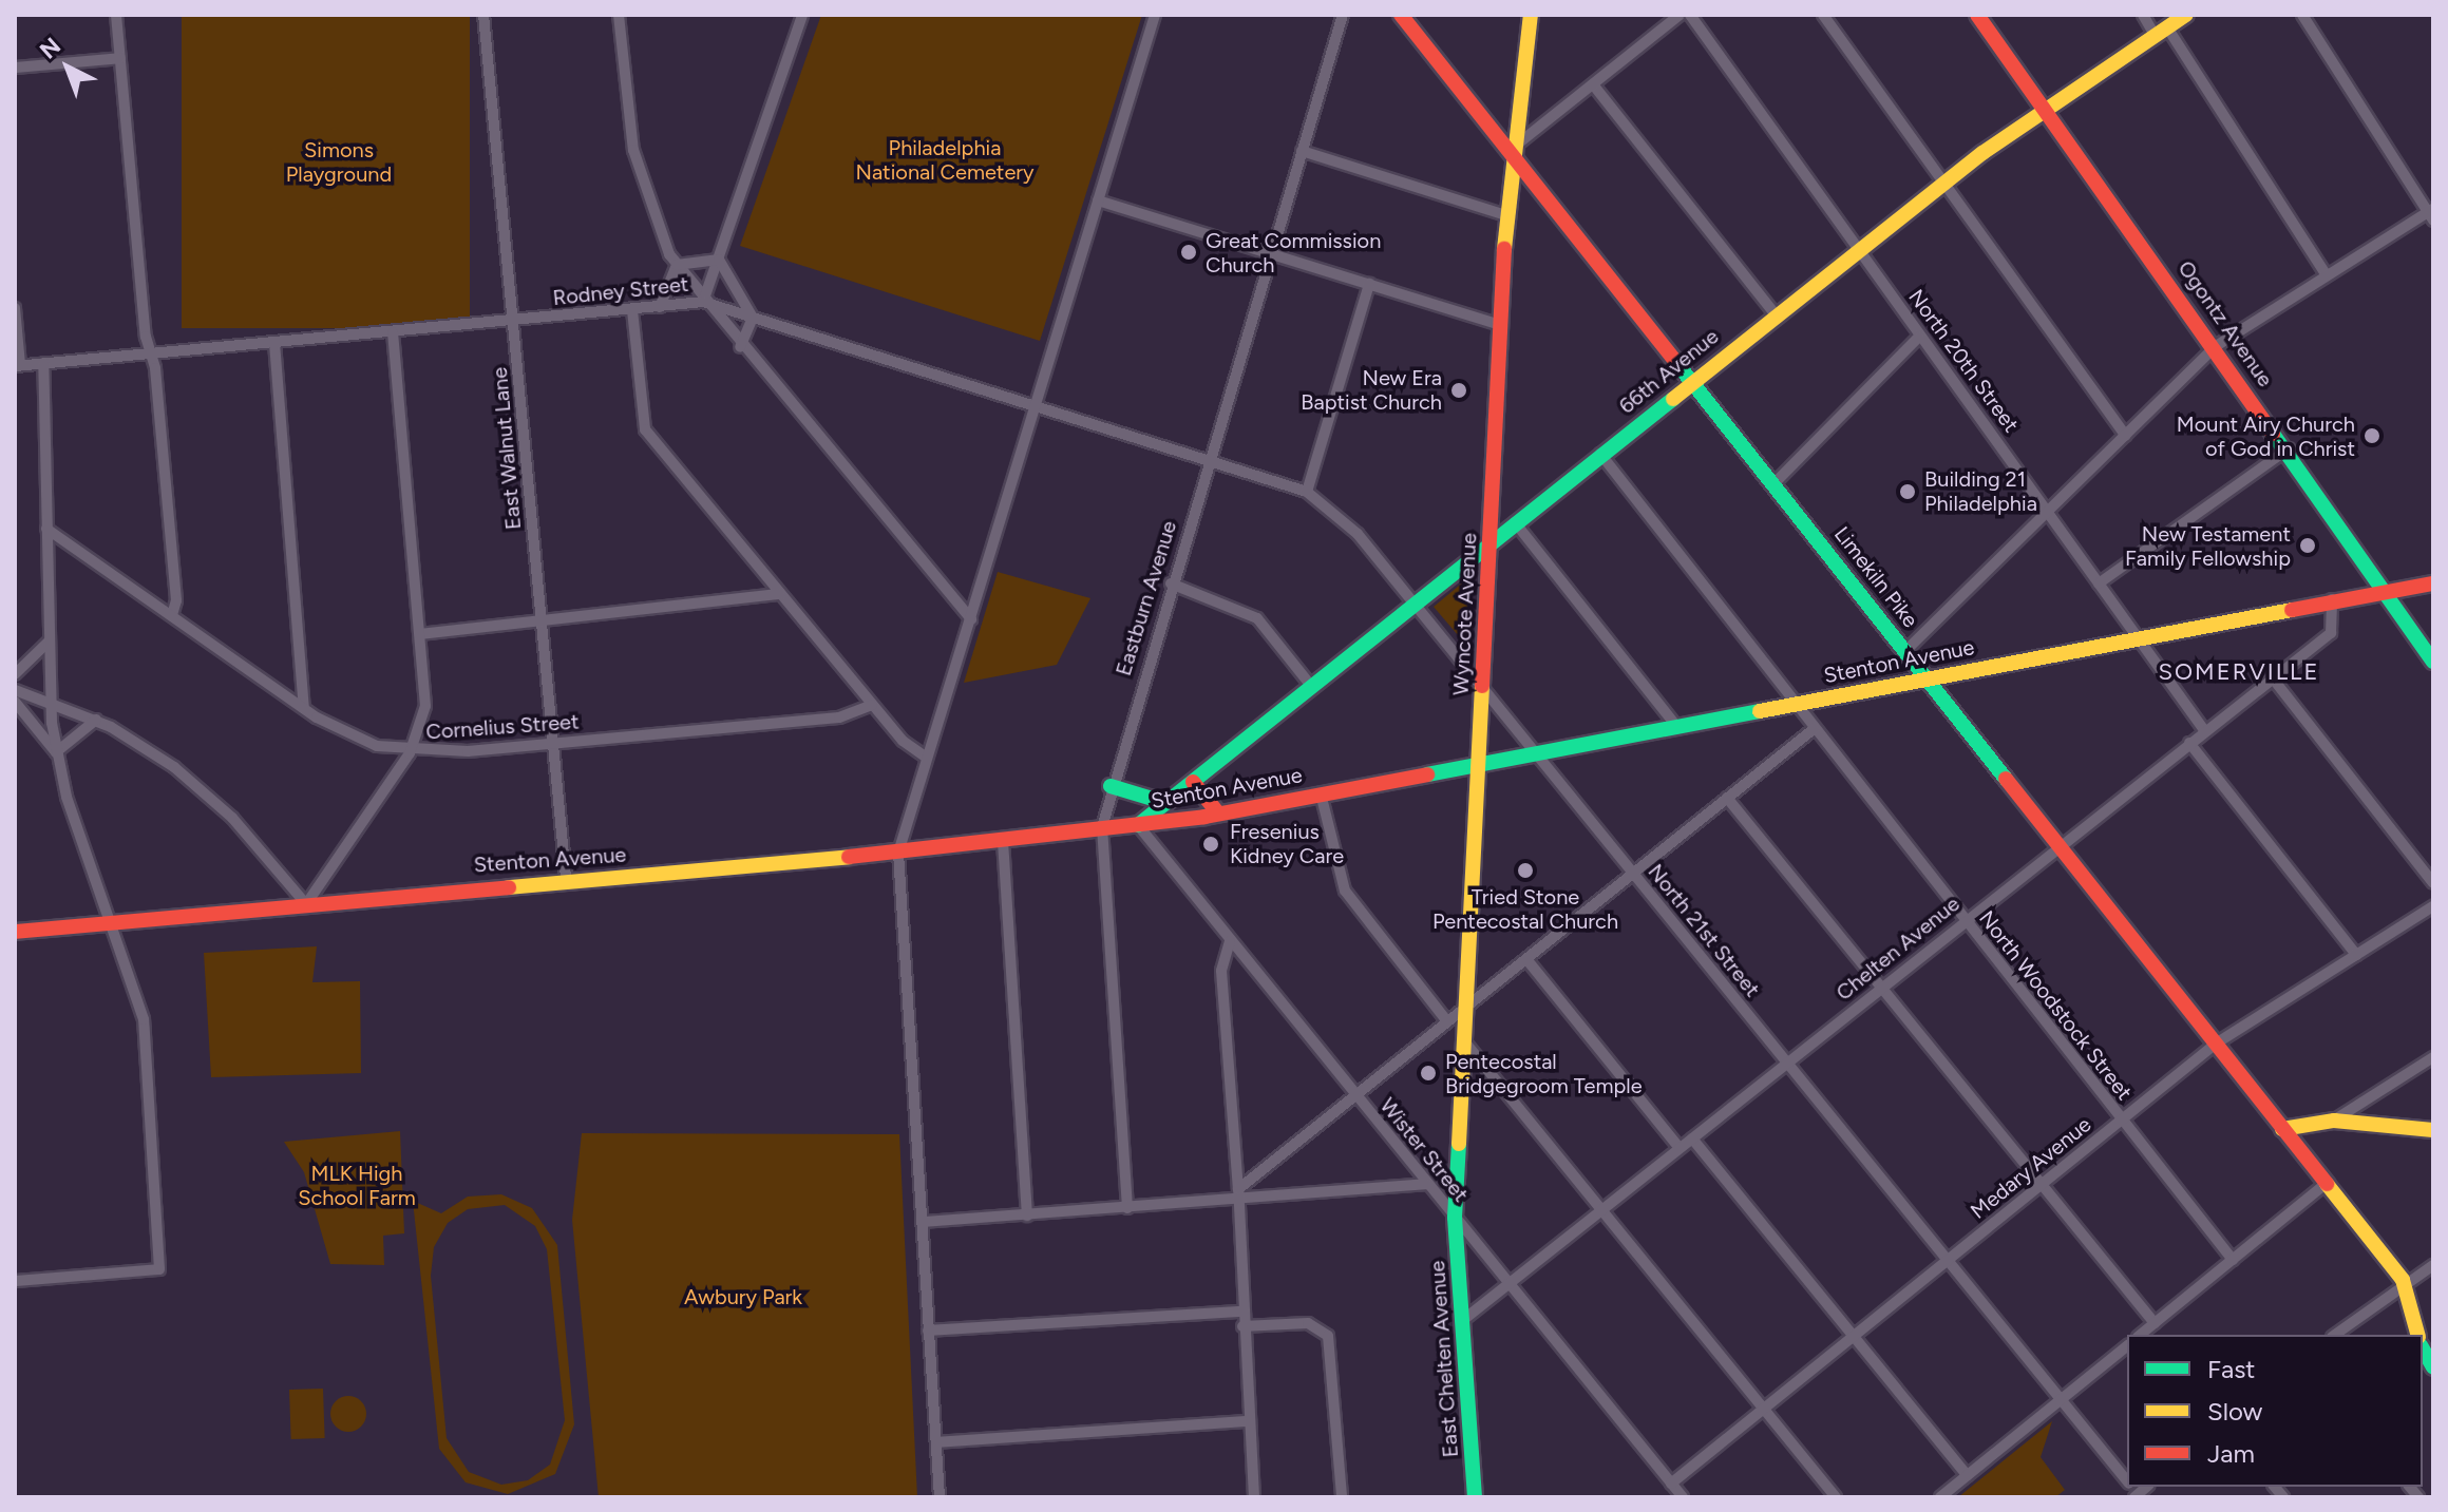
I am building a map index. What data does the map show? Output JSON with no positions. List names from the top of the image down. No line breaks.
{"streets":{"street":["Rodney Street","Ogontz Avenue","North 20th Street","66th Avenue","East Walnut Lane","Limekiln Pike","Eastburn Avenue","Wyncote Avenue","Stenton Avenue","Cornelius Street","North 21st Street","Chelten Avenue","North Woodstock Street","Wister Street","Medary Avenue","East Chelten Avenue"]},"crossings":[["Rodney Street","East Walnut Lane"],["Rodney Street","Eastburn Avenue"],["Rodney Street","North 21st Street"],["Ogontz Avenue","66th Avenue"],["Ogontz Avenue","Stenton Avenue"],["North 20th Street","66th Avenue"],["North 20th Street","Stenton Avenue"],["North 20th Street","Chelten Avenue"],["66th Avenue","Limekiln Pike"],["66th Avenue","Wyncote Avenue"],["66th Avenue","Stenton Avenue"],["66th Avenue","North 21st Street"],["66th Avenue","North Woodstock Street"],["66th Avenue","Wister Street"],["East Walnut Lane","Stenton Avenue"],["East Walnut Lane","Cornelius Street"],["Limekiln Pike","Wyncote Avenue"],["Limekiln Pike","Stenton Avenue"],["Limekiln Pike","Chelten Avenue"],["Limekiln Pike","Medary Avenue"],["Eastburn Avenue","Stenton Avenue"],["Eastburn Avenue","North 21st Street"],["Wyncote Avenue","Stenton Avenue"],["Wyncote Avenue","North 21st Street"],["Wyncote Avenue","Wister Street"],["Wyncote Avenue","East Chelten Avenue"],["Stenton Avenue","North 21st Street"],["Stenton Avenue","Chelten Avenue"],["Stenton Avenue","North Woodstock Street"],["Stenton Avenue","Wister Street"],["North 21st Street","Chelten Avenue"],["North 21st Street","Medary Avenue"],["Chelten Avenue","North Woodstock Street"],["Chelten Avenue","Wister Street"],["Chelten Avenue","East Chelten Avenue"],["North Woodstock Street","Medary Avenue"],["Wister Street","Medary Avenue"],["Wister Street","East Chelten Avenue"]],"districts":["SOMERVILLE"],"parks":["Philadelphia National Cemetery","Simons Playground","MLK High School Farm","Awbury Park"],"places":["Great Commission Church","New Era Baptist Church","Mount Airy Church of God in Christ","Building 21 Philadelphia","New Testament Family Fellowship","Fresenius Kidney Care","Tried Stone Pentecostal Church","Pentecostal Bridgegroom Temple"],"legend":["Fast","Slow","Jam"],"north":"top left"}
